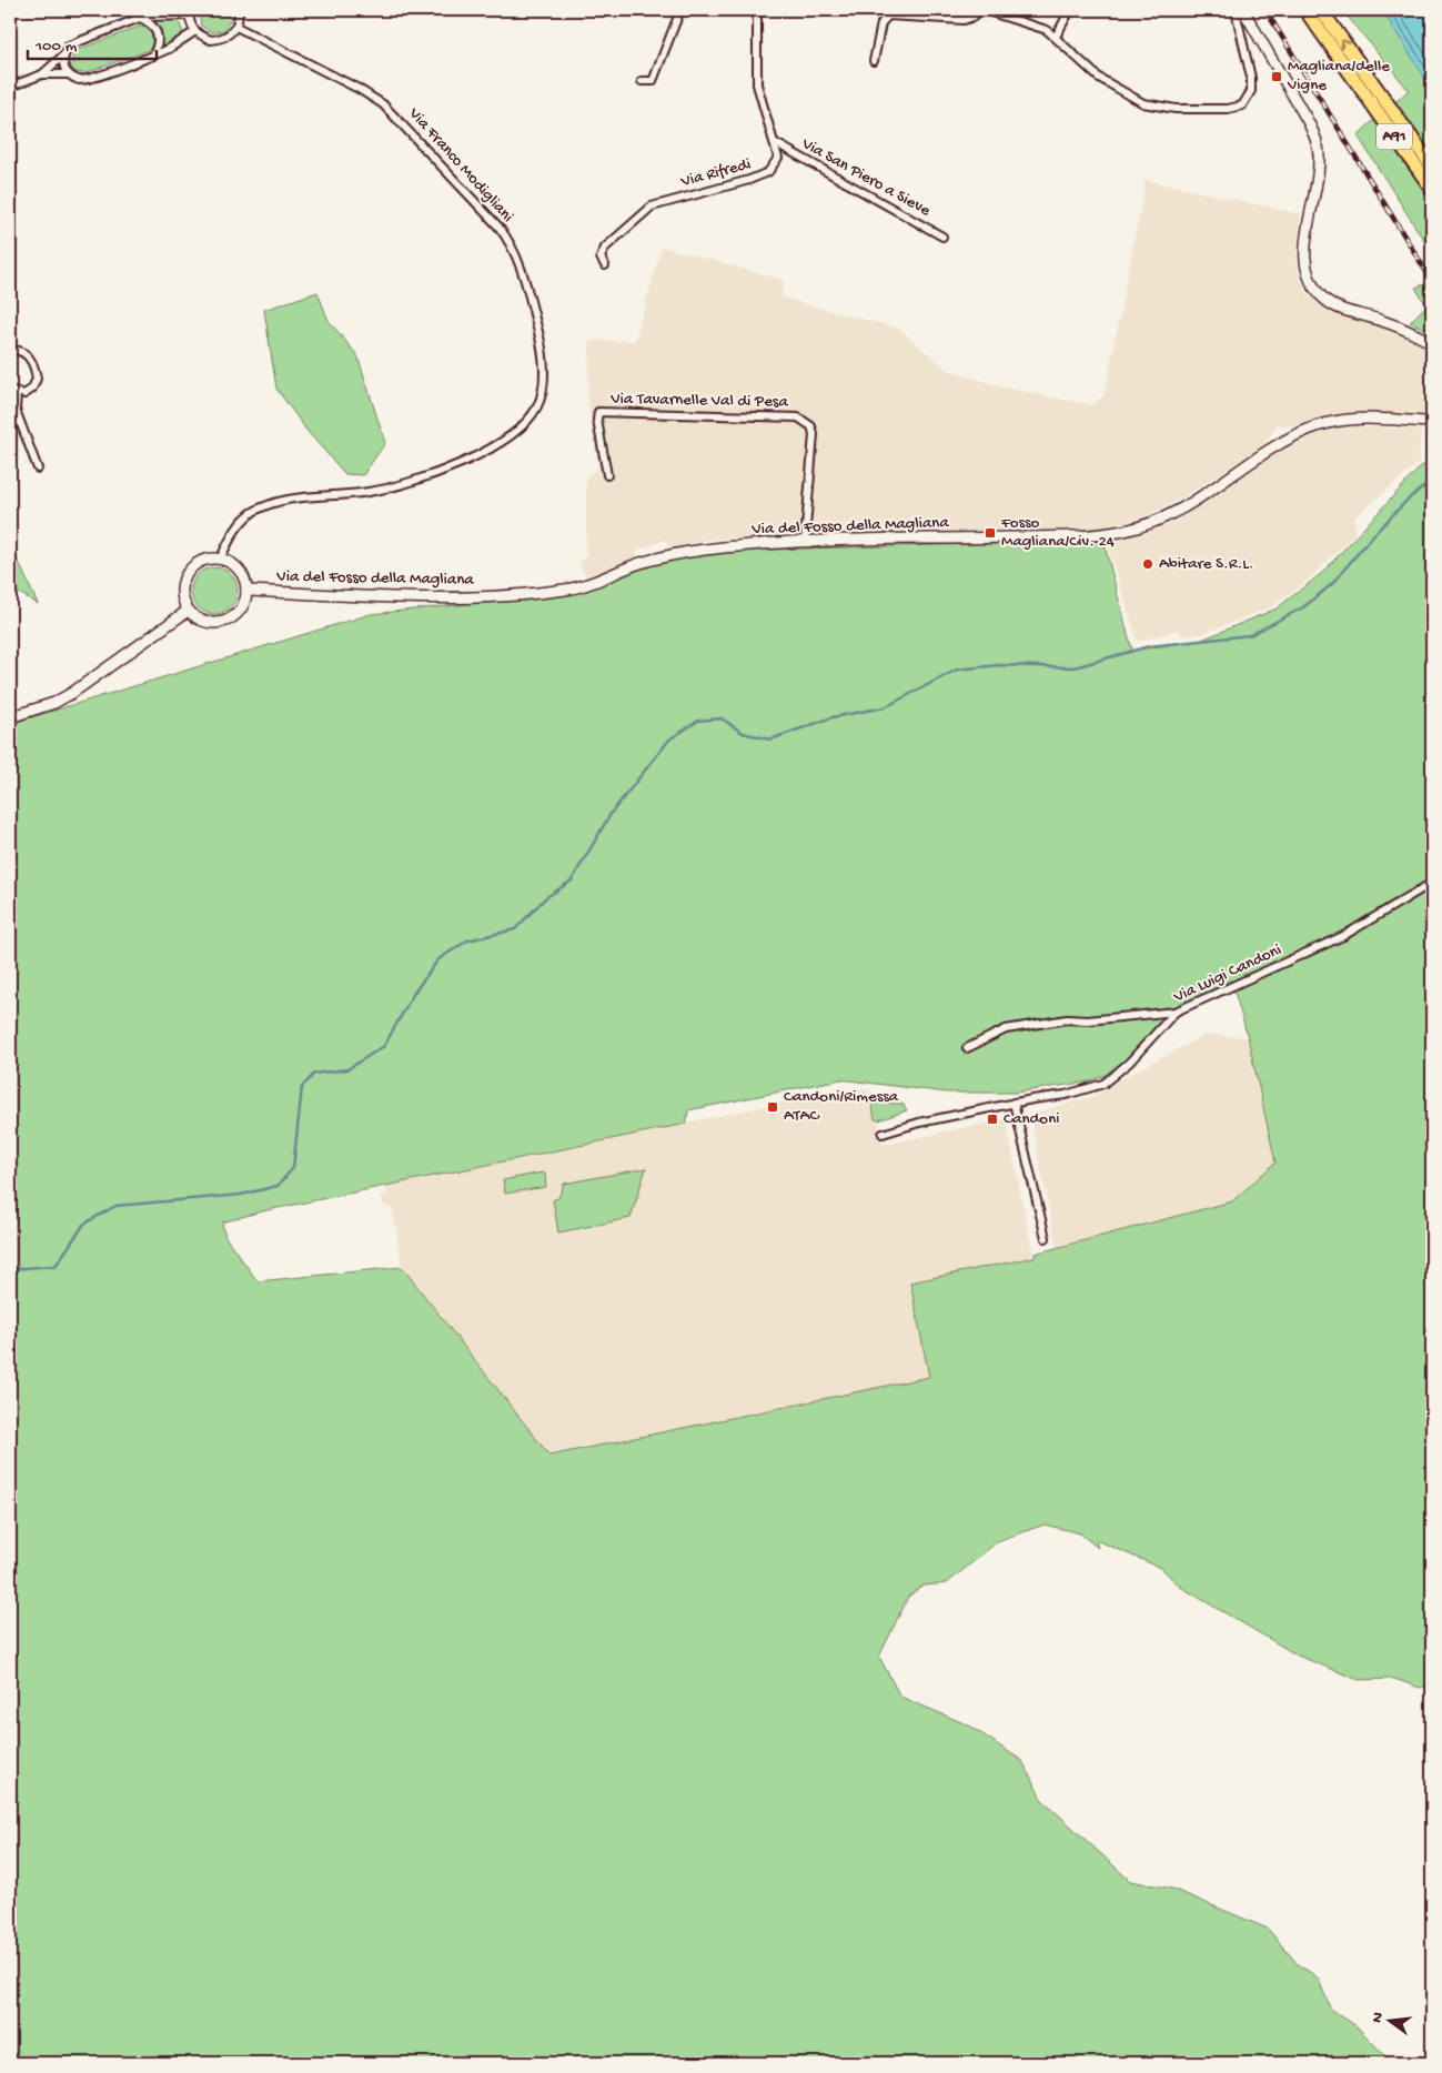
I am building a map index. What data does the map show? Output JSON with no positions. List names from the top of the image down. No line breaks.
{"streets":{"highway":["A91"],"street":["Via Franco Modigliani","Via Rifredi","Via San Piero a Sieve","Via Tavarnelle Val di Pesa","Via del Fosso della Magliana","Via Luigi Candoni"]},"crossings":[["Via Franco Modigliani","Via del Fosso della Magliana"],["Via Rifredi","Via San Piero a Sieve"],["Via Tavarnelle Val di Pesa","Via del Fosso della Magliana"]],"places":{"transit":["Magliana/delle Vigne","Fosso Magliana/Civ. 24","Candoni/Rimessa ATAC","Candoni"],"other":["Abitare S.R.L."]},"scale_bar":"100 m","north":"left"}
